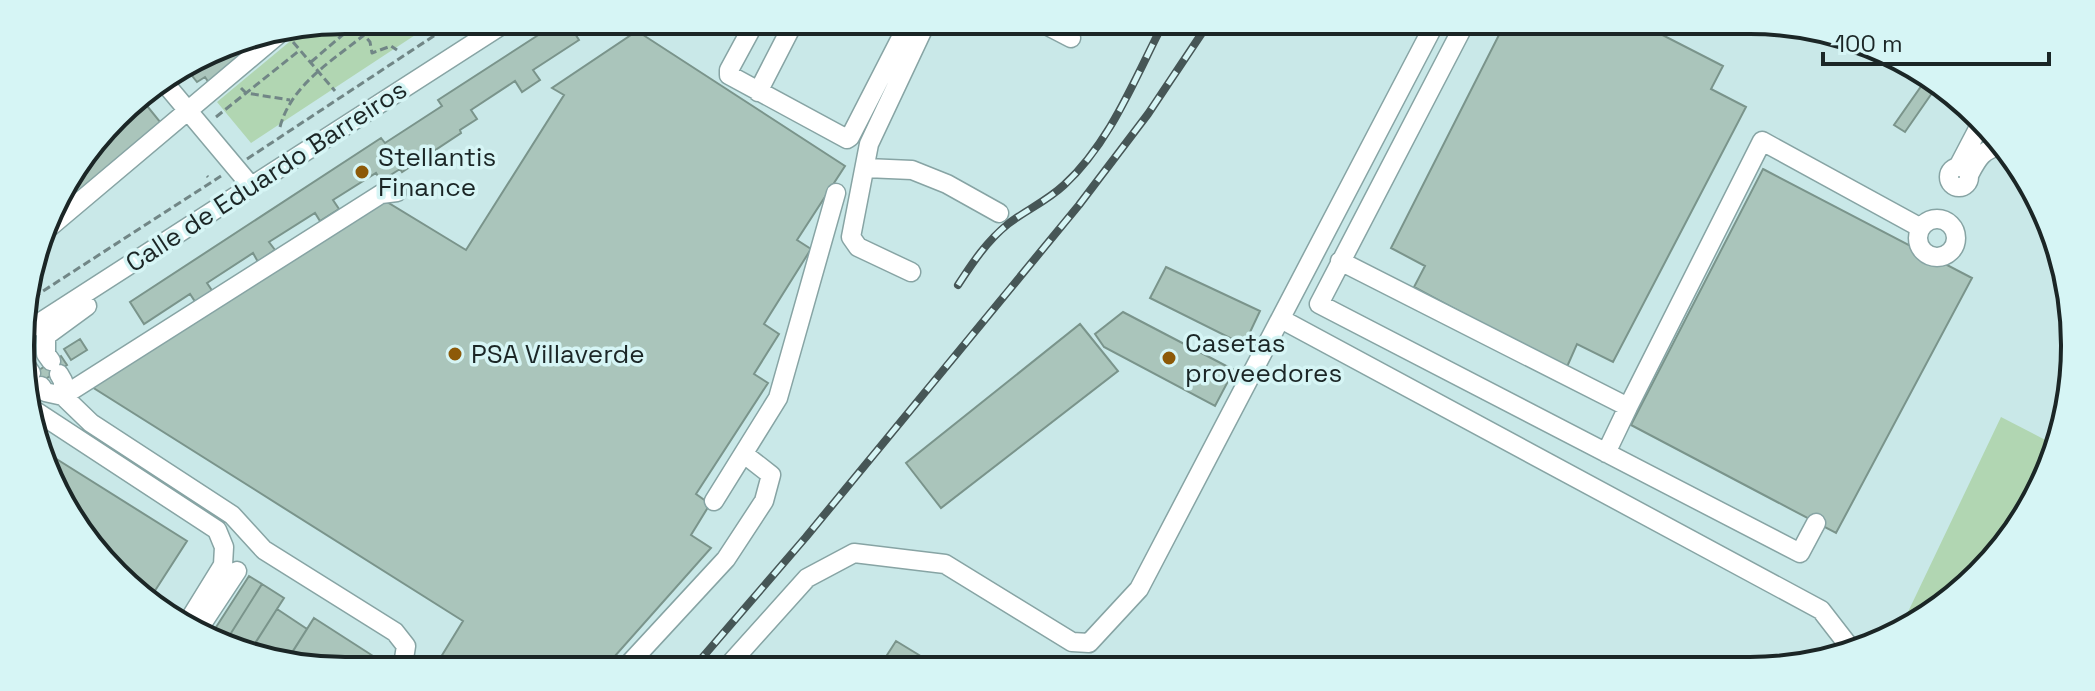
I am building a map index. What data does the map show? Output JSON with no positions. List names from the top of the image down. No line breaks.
{"streets":{"street":["Calle de Eduardo Barreiros"]},"places":["Stellantis Finance","PSA Villaverde","Casetas proveedores"],"scale_bar":"100 m"}
